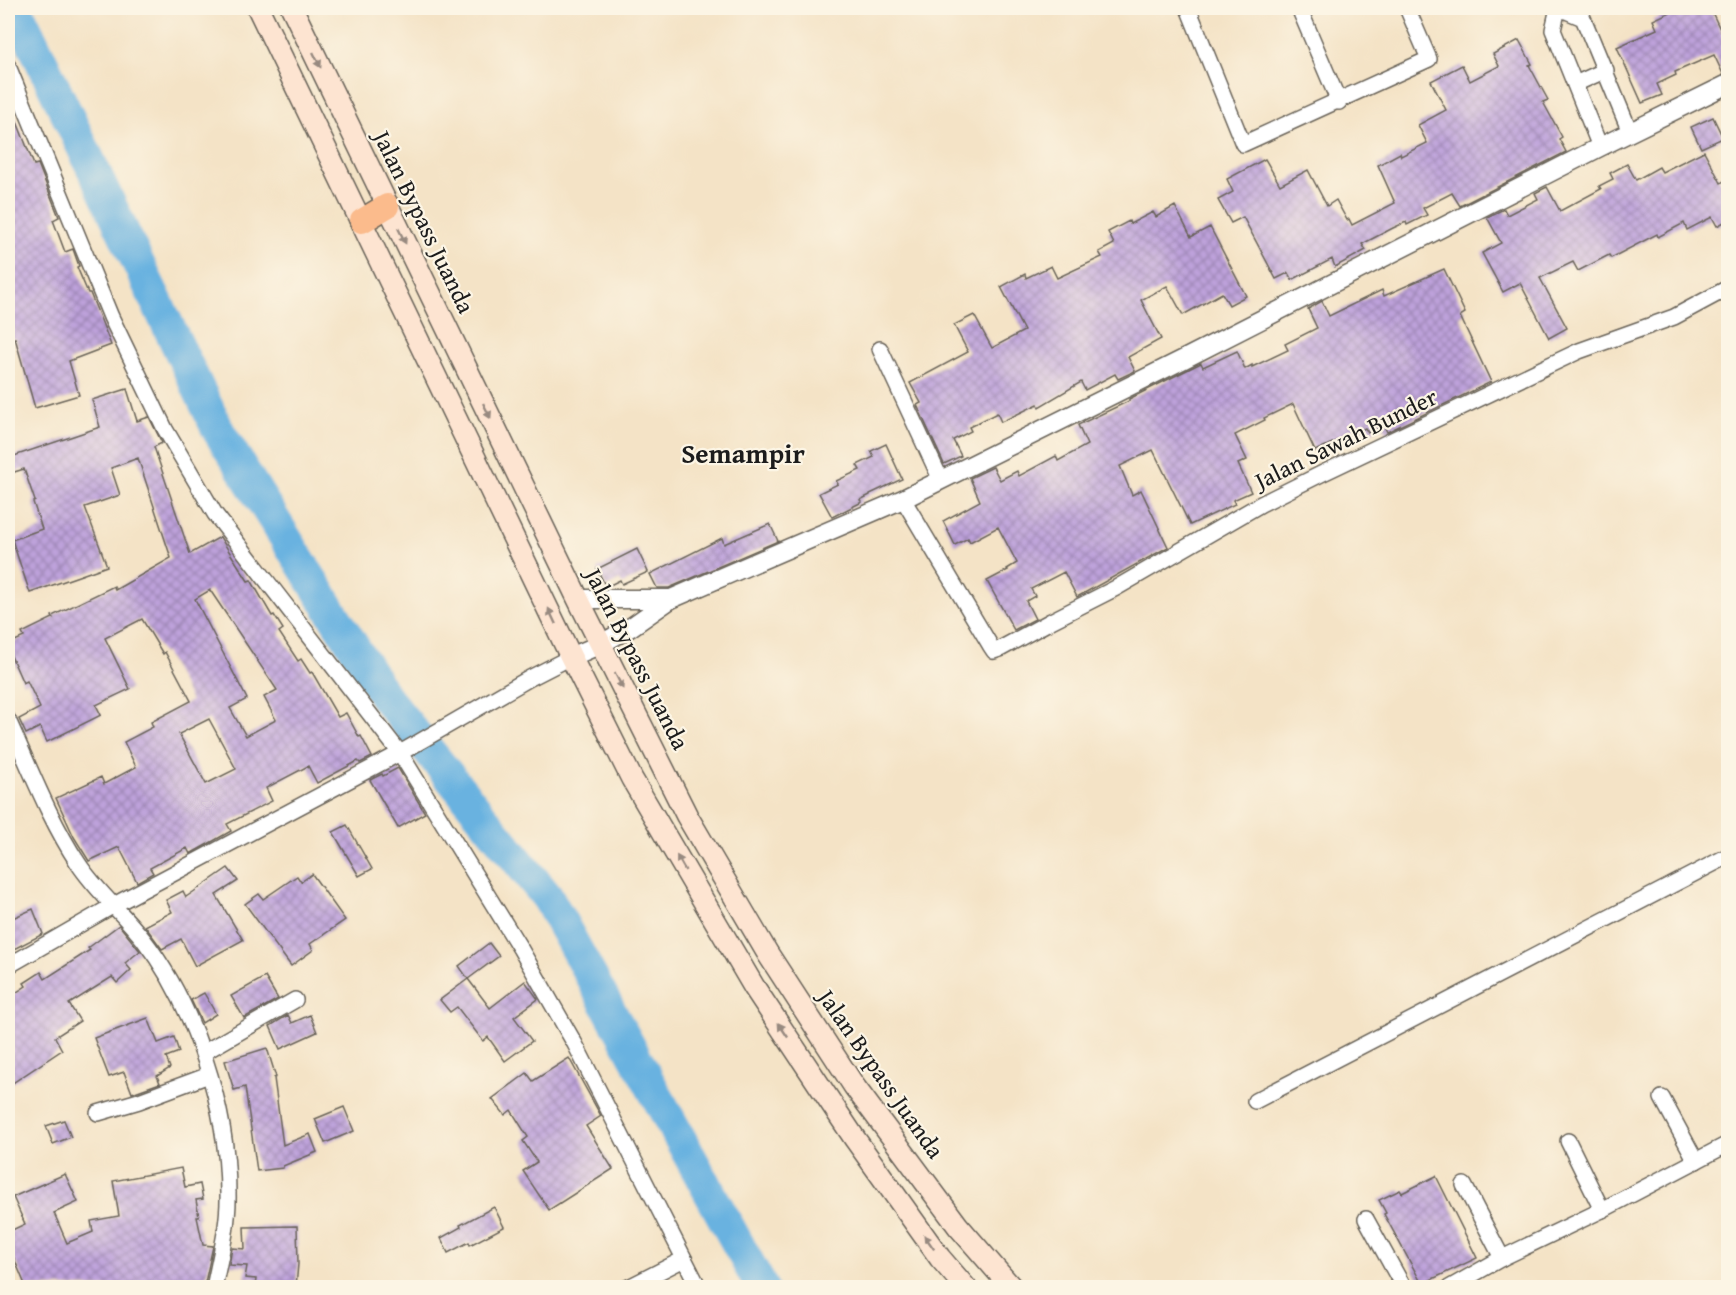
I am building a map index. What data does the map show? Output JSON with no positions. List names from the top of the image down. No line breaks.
{"streets":{"main road":["Jalan Bypass Juanda"],"street":["Jalan Sawah Bunder"]},"districts":["Semampir"]}
